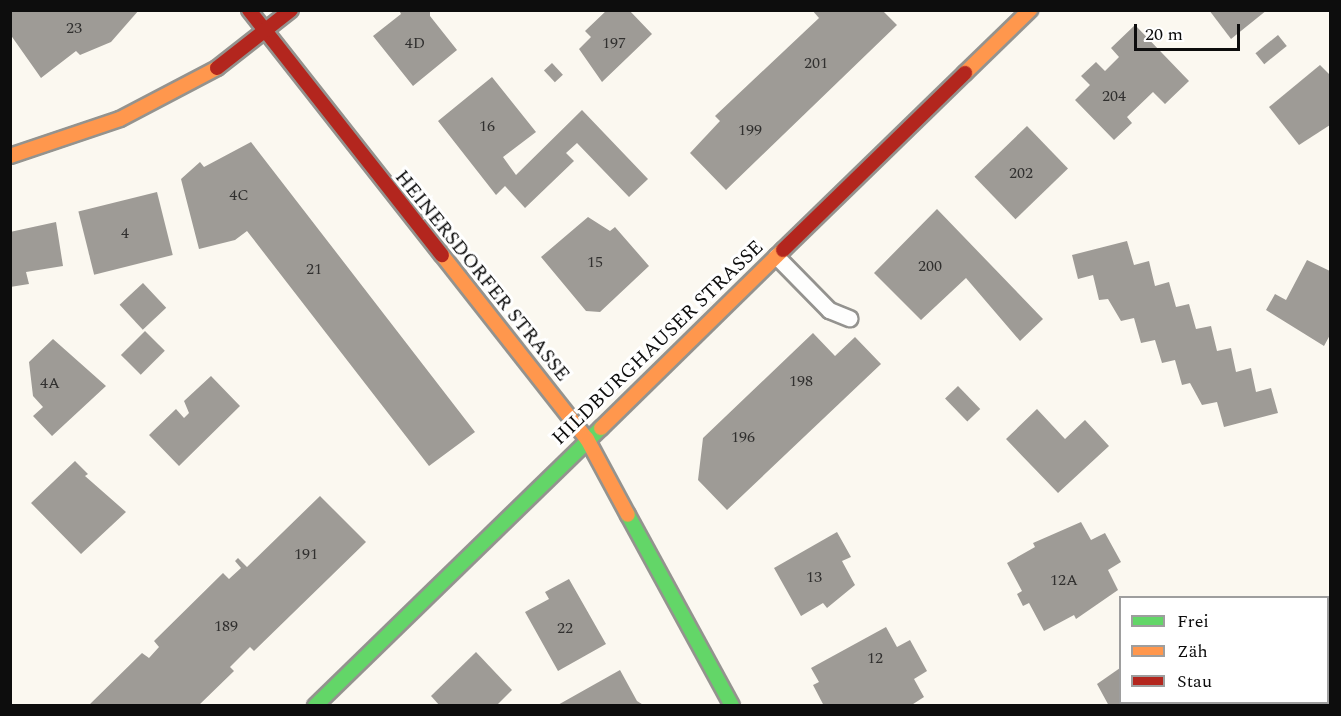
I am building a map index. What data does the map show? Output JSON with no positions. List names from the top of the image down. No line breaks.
{"streets":{"street":["HEINERSDORFER STRASSE","HILDBURGHAUSER STRASSE"]},"crossings":[["HEINERSDORFER STRASSE","HILDBURGHAUSER STRASSE"]],"house_numbers":["23","4D","197","201","204","16","199","202","4C","4","15","200","21","198","4A","196","191","13","12A","189","22","12"],"legend":["Frei","Zäh","Stau"],"scale_bar":"20 m"}
